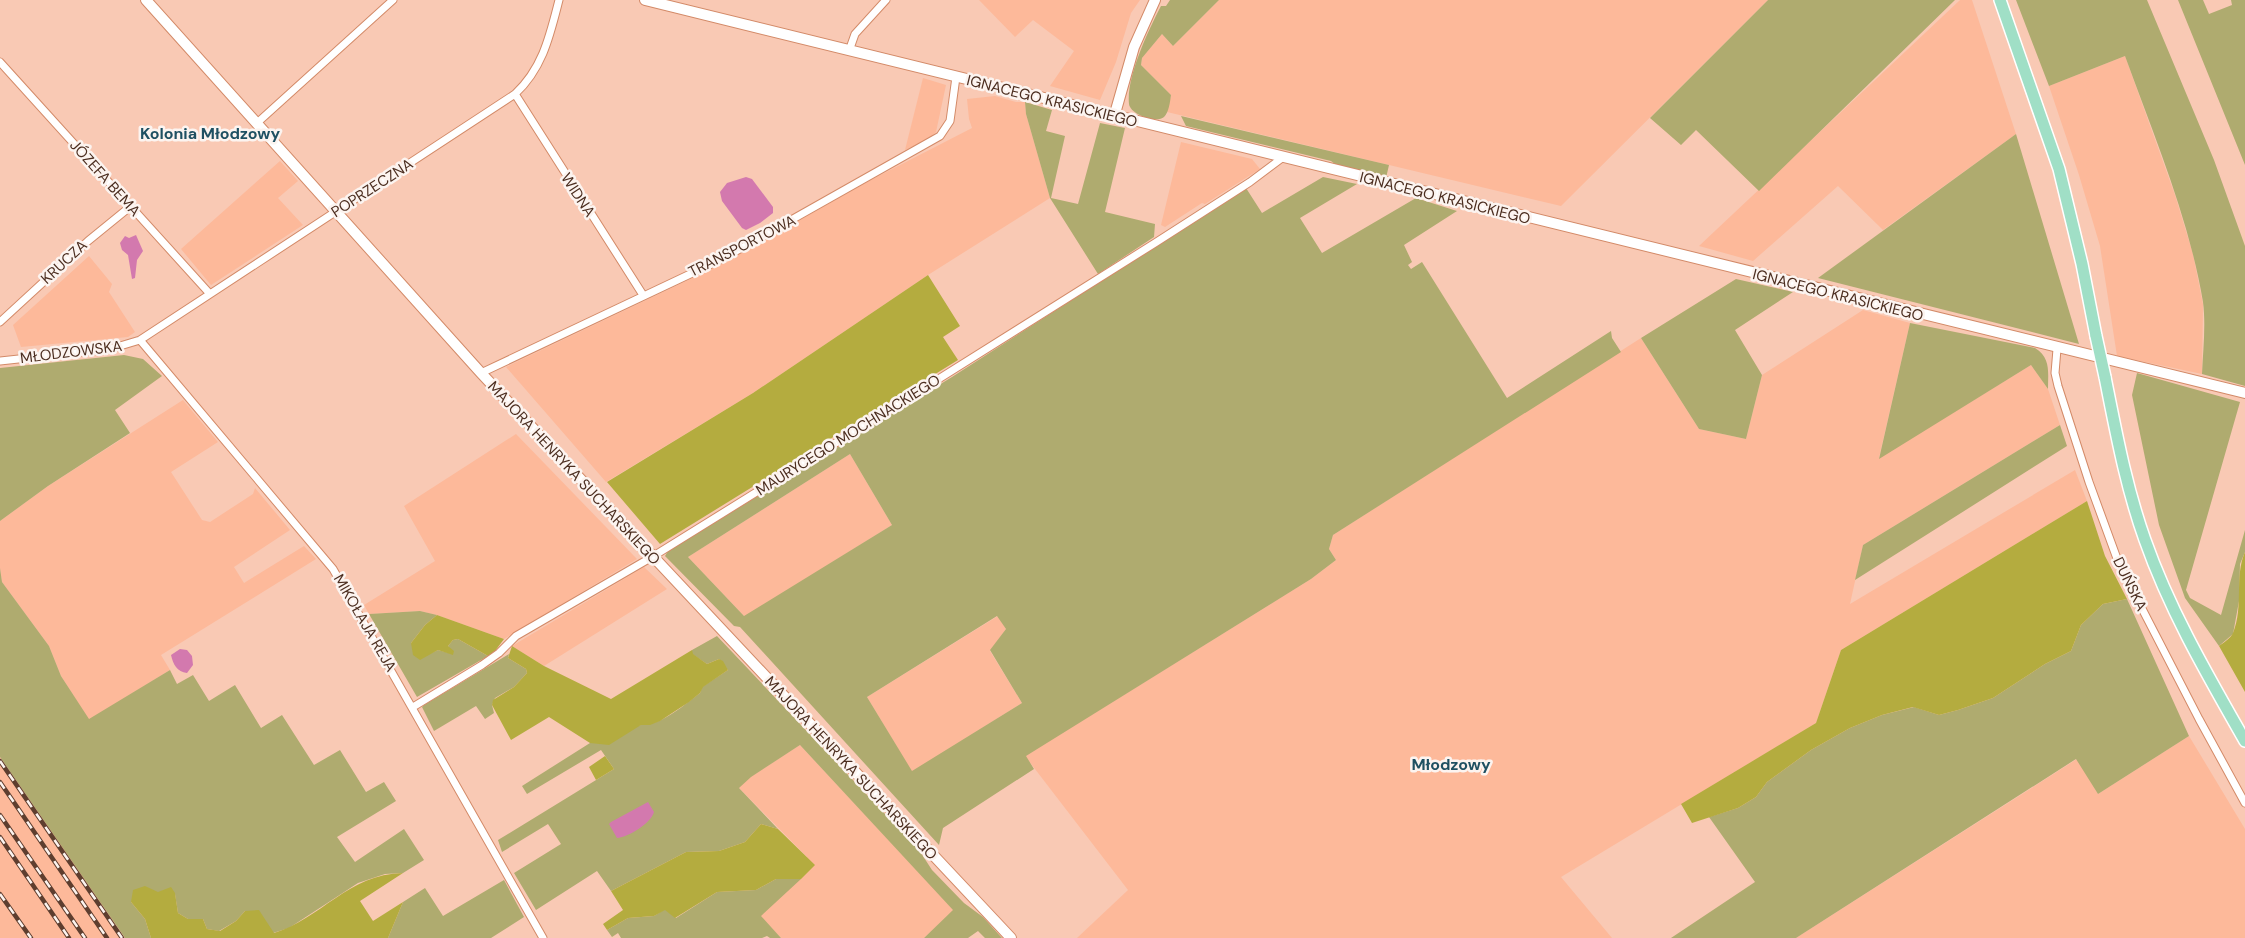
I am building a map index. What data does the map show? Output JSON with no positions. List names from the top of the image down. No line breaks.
{"streets":{"street":["IGNACEGO KRASICKIEGO","JÓZEFA BEMA","POPRZECZNA","WIDNA","TRANSPORTOWA","KRUCZA","MŁODZOWSKA","MAURYCEGO MOCHNACKIEGO","MAJORA HENRYKA SUCHARSKIEGO","DUŃSKA","MIKOŁAJA REJA"]},"crossings":[["IGNACEGO KRASICKIEGO","TRANSPORTOWA"],["IGNACEGO KRASICKIEGO","MAURYCEGO MOCHNACKIEGO"],["IGNACEGO KRASICKIEGO","DUŃSKA"],["JÓZEFA BEMA","POPRZECZNA"],["JÓZEFA BEMA","KRUCZA"],["POPRZECZNA","WIDNA"],["POPRZECZNA","MŁODZOWSKA"],["POPRZECZNA","MAJORA HENRYKA SUCHARSKIEGO"],["POPRZECZNA","MIKOŁAJA REJA"],["WIDNA","TRANSPORTOWA"],["TRANSPORTOWA","MAJORA HENRYKA SUCHARSKIEGO"],["MŁODZOWSKA","MIKOŁAJA REJA"],["MAURYCEGO MOCHNACKIEGO","MAJORA HENRYKA SUCHARSKIEGO"],["MAURYCEGO MOCHNACKIEGO","MIKOŁAJA REJA"]],"districts":["Kolonia Młodzowy","Młodzowy"]}
